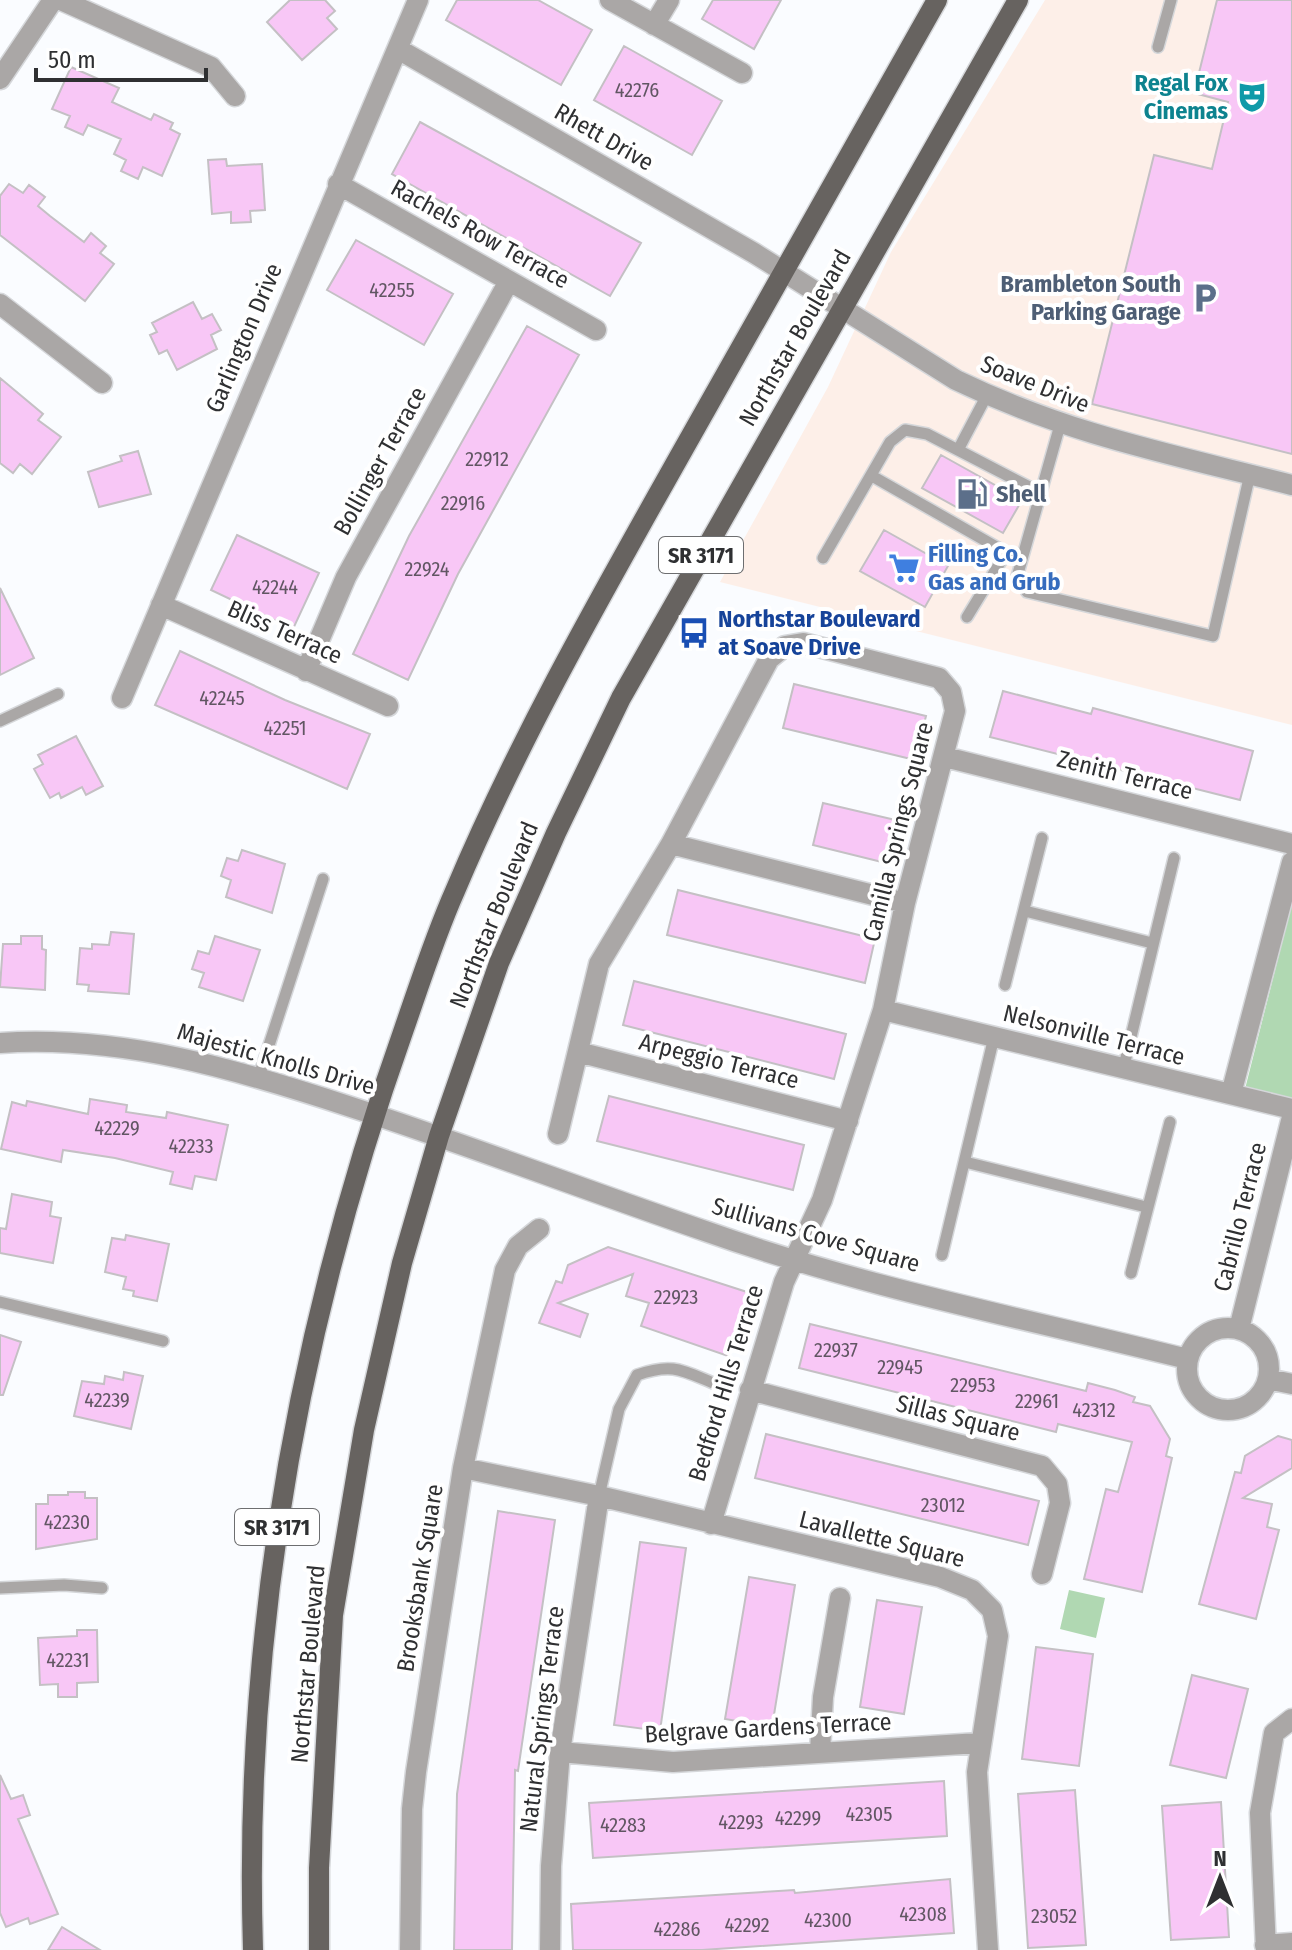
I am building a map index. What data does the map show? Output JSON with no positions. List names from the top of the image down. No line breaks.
{"streets":{"main road":["Northstar Boulevard","SR 3171"],"street":["Rhett Drive","Rachels Row Terrace","Garlington Drive","Soave Drive","Bollinger Terrace","Bliss Terrace","Zenith Terrace","Camilla Springs Square","Nelsonville Terrace","Majestic Knolls Drive","Arpeggio Terrace","Cabrillo Terrace","Sullivans Cove Square","Bedford Hills Terrace","Sillas Square","Lavallette Square","Brooksbank Square","Natural Springs Terrace","Belgrave Gardens Terrace"]},"crossings":[["Rhett Drive","Garlington Drive"],["Rhett Drive","Northstar Boulevard"],["Rhett Drive","Soave Drive"],["Rachels Row Terrace","Garlington Drive"],["Rachels Row Terrace","Bollinger Terrace"],["Garlington Drive","Bliss Terrace"],["Northstar Boulevard","Soave Drive"],["Northstar Boulevard","Majestic Knolls Drive"],["Northstar Boulevard","Sullivans Cove Square"],["Bollinger Terrace","Bliss Terrace"],["Zenith Terrace","Camilla Springs Square"],["Camilla Springs Square","Nelsonville Terrace"],["Camilla Springs Square","Arpeggio Terrace"],["Camilla Springs Square","Sullivans Cove Square"],["Camilla Springs Square","Bedford Hills Terrace"],["Majestic Knolls Drive","Sullivans Cove Square"],["Cabrillo Terrace","Sullivans Cove Square"],["Sullivans Cove Square","Bedford Hills Terrace"],["Bedford Hills Terrace","Sillas Square"],["Bedford Hills Terrace","Lavallette Square"],["Lavallette Square","Brooksbank Square"],["Lavallette Square","Natural Springs Terrace"],["Lavallette Square","Belgrave Gardens Terrace"],["Natural Springs Terrace","Belgrave Gardens Terrace"]],"places":{"theatre":["Regal Fox Cinemas"],"parking":["Brambleton South Parking Garage"],"fuel station":["Shell"],"supermarket":["Filling Co. Gas and Grub"],"bus stop":["Northstar Boulevard at Soave Drive"]},"house_numbers":["42276","42255","22912","22916","22924","42244","42245","42251","42229","42233","22923","22937","22945","22953","42239","22961","42312","23012","42230","42231","42305","42299","42293","42283","42308","23052","42300","42292","42286"],"scale_bar":"50 m","north":"top"}
